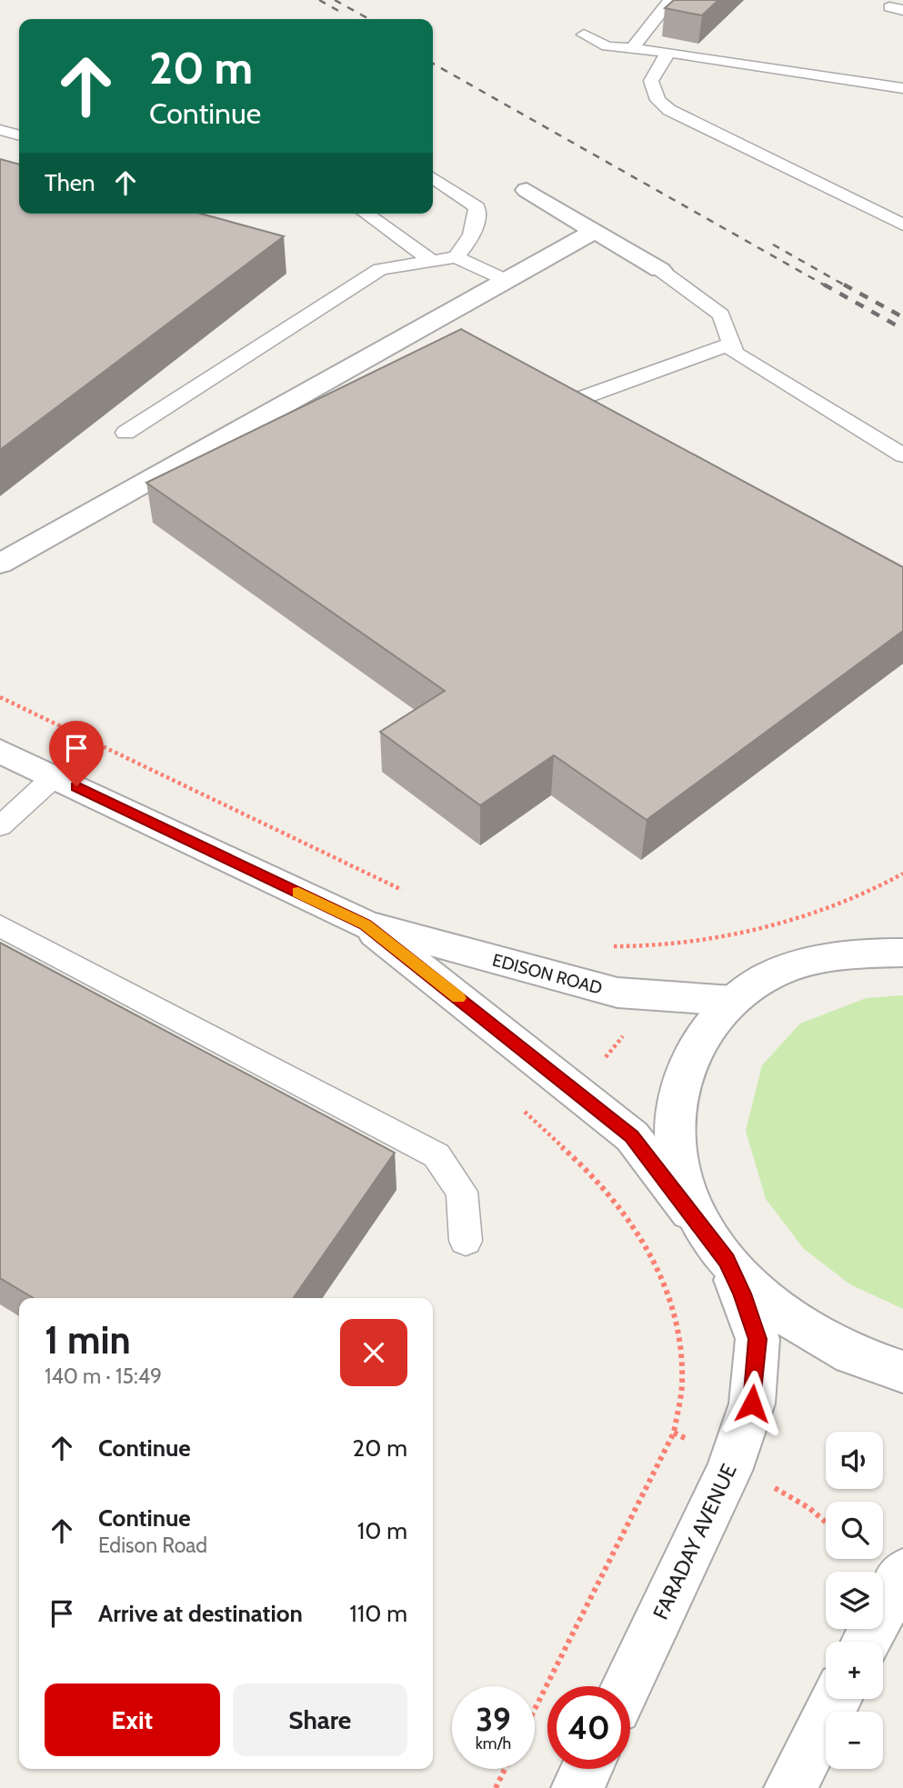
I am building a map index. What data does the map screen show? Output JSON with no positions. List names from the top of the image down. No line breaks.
{"streets":{"street":["EDISON ROAD","FARADAY AVENUE"]},"crossings":[["EDISON ROAD","FARADAY AVENUE"]],"page":{"turn":["20 m","Continue"],"then":"Then","heading":["1 min","140 m · 15:49"],"list":[{"name":"Continue","value":"20 m"},{"name":"Continue","note":"Edison Road","value":"10 m"},{"name":"Arrive at destination","value":"110 m"}],"map_buttons":["+","−"],"buttons":["Exit","Share"],"speed":"39 km/h","limit":"40"}}
